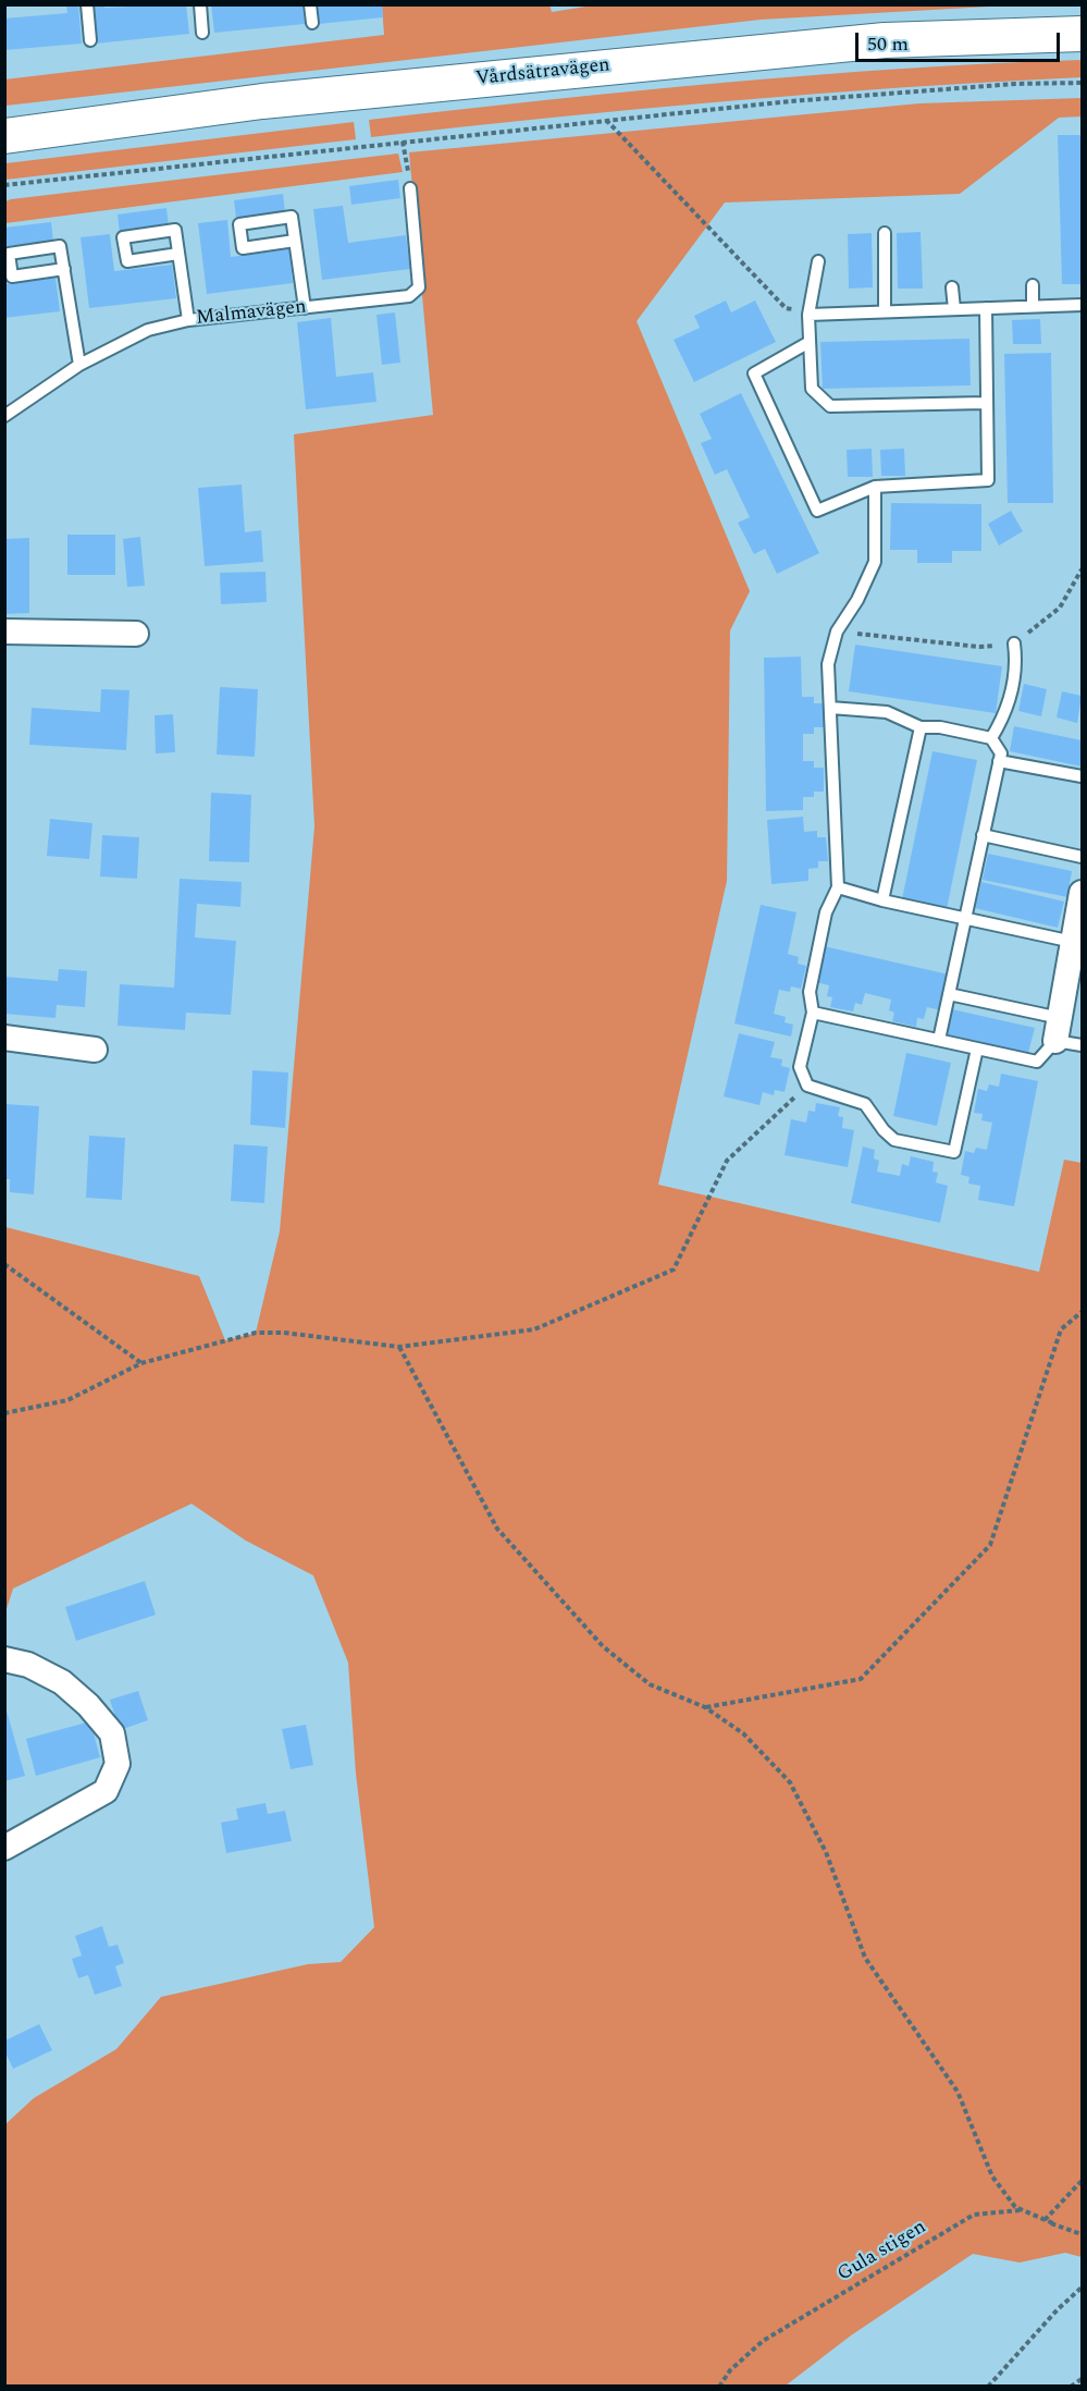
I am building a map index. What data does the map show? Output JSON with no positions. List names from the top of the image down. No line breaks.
{"streets":{"main road":["Vårdsätravägen"],"lane":["Malmavägen"],"path":["Gula stigen"]},"scale_bar":"50 m"}
